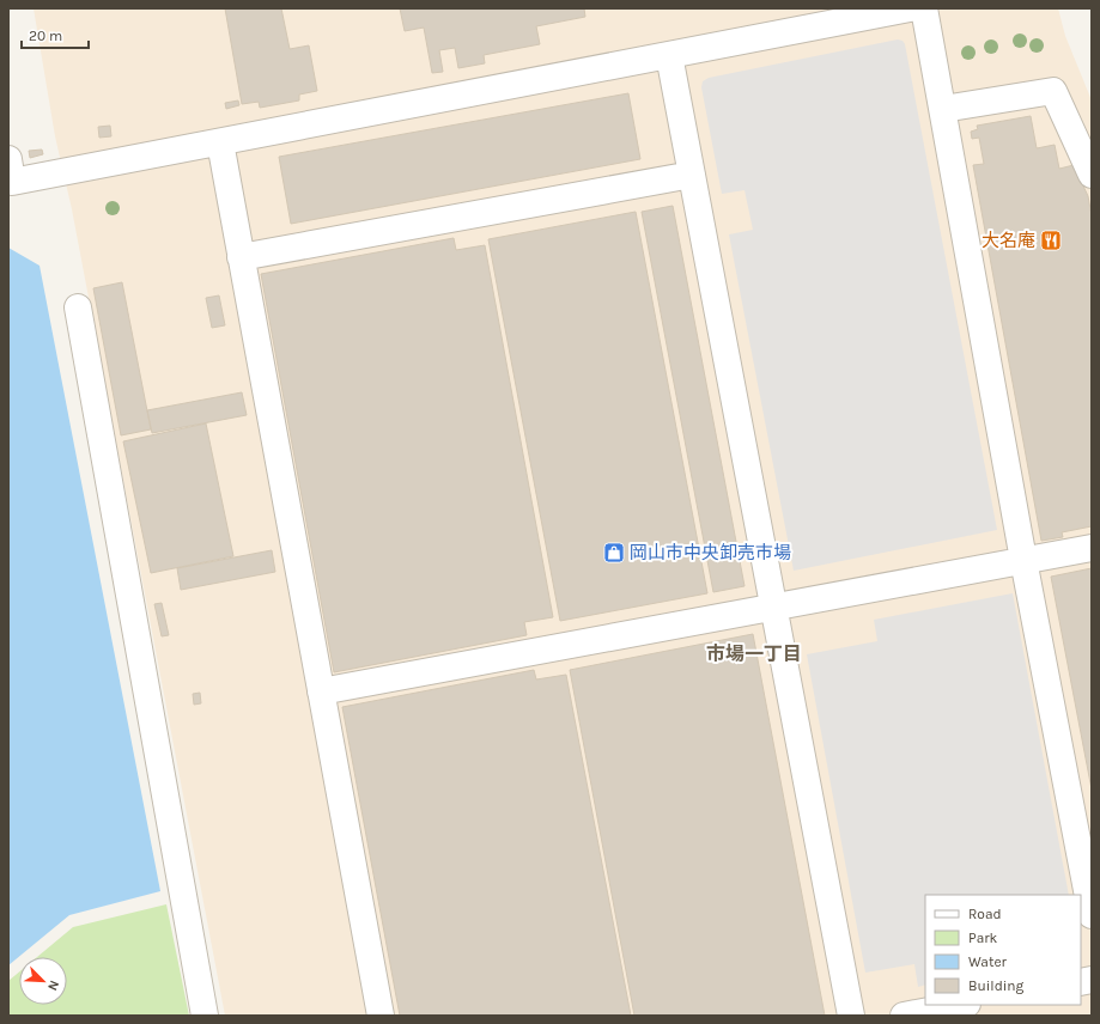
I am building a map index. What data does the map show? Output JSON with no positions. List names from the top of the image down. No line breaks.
{"districts":["市場一丁目"],"places":{"restaurant":["大名庵"],"shop":["岡山市中央卸売市場"]},"legend":["Road","Park","Water","Building"],"scale_bar":"20 m","north":"bottom right"}
